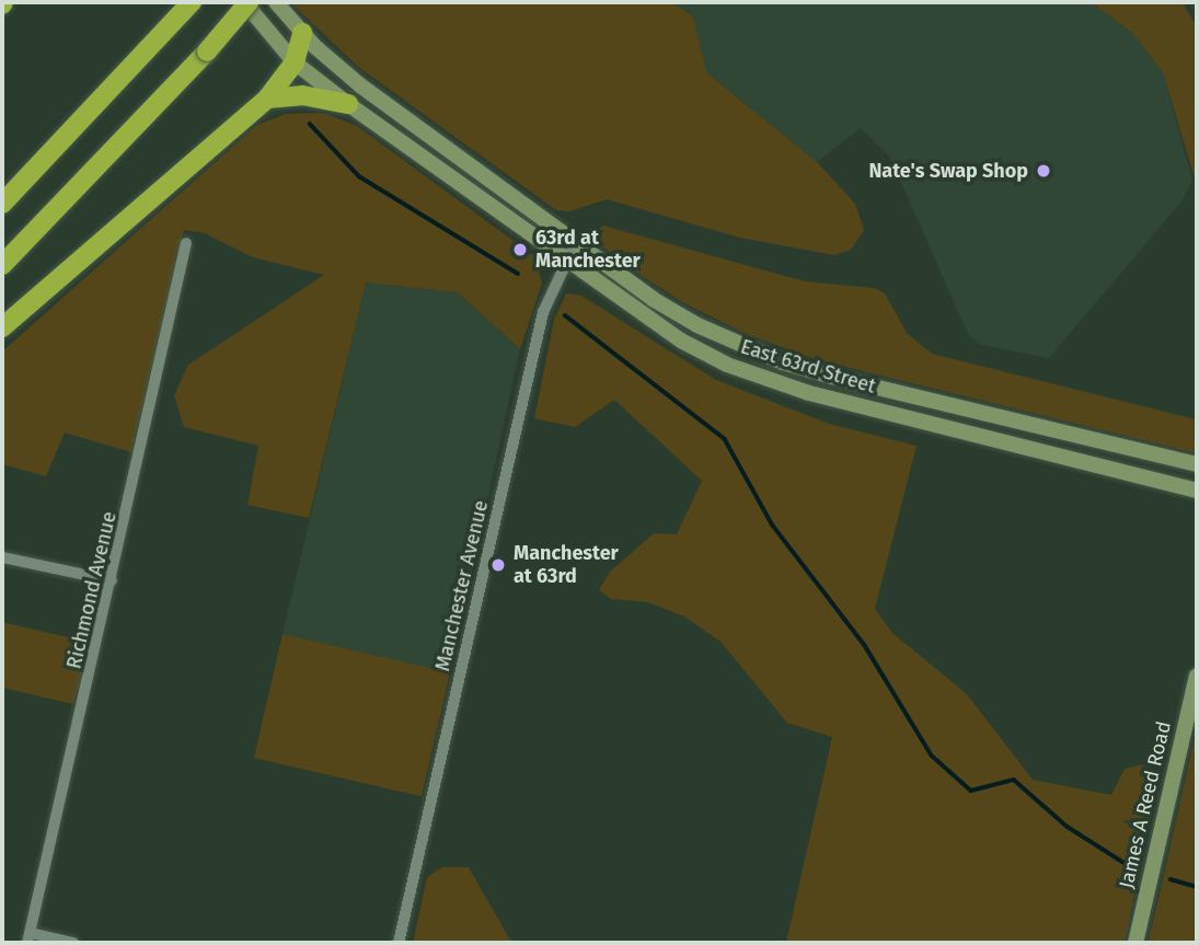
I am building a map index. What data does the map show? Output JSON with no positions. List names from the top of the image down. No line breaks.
{"streets":{"main road":["East 63rd Street","James A Reed Road"],"street":["Manchester Avenue","Richmond Avenue"]},"crossings":[["East 63rd Street","Manchester Avenue"]],"places":["Nate's Swap Shop","63rd at Manchester","Manchester at 63rd"]}
